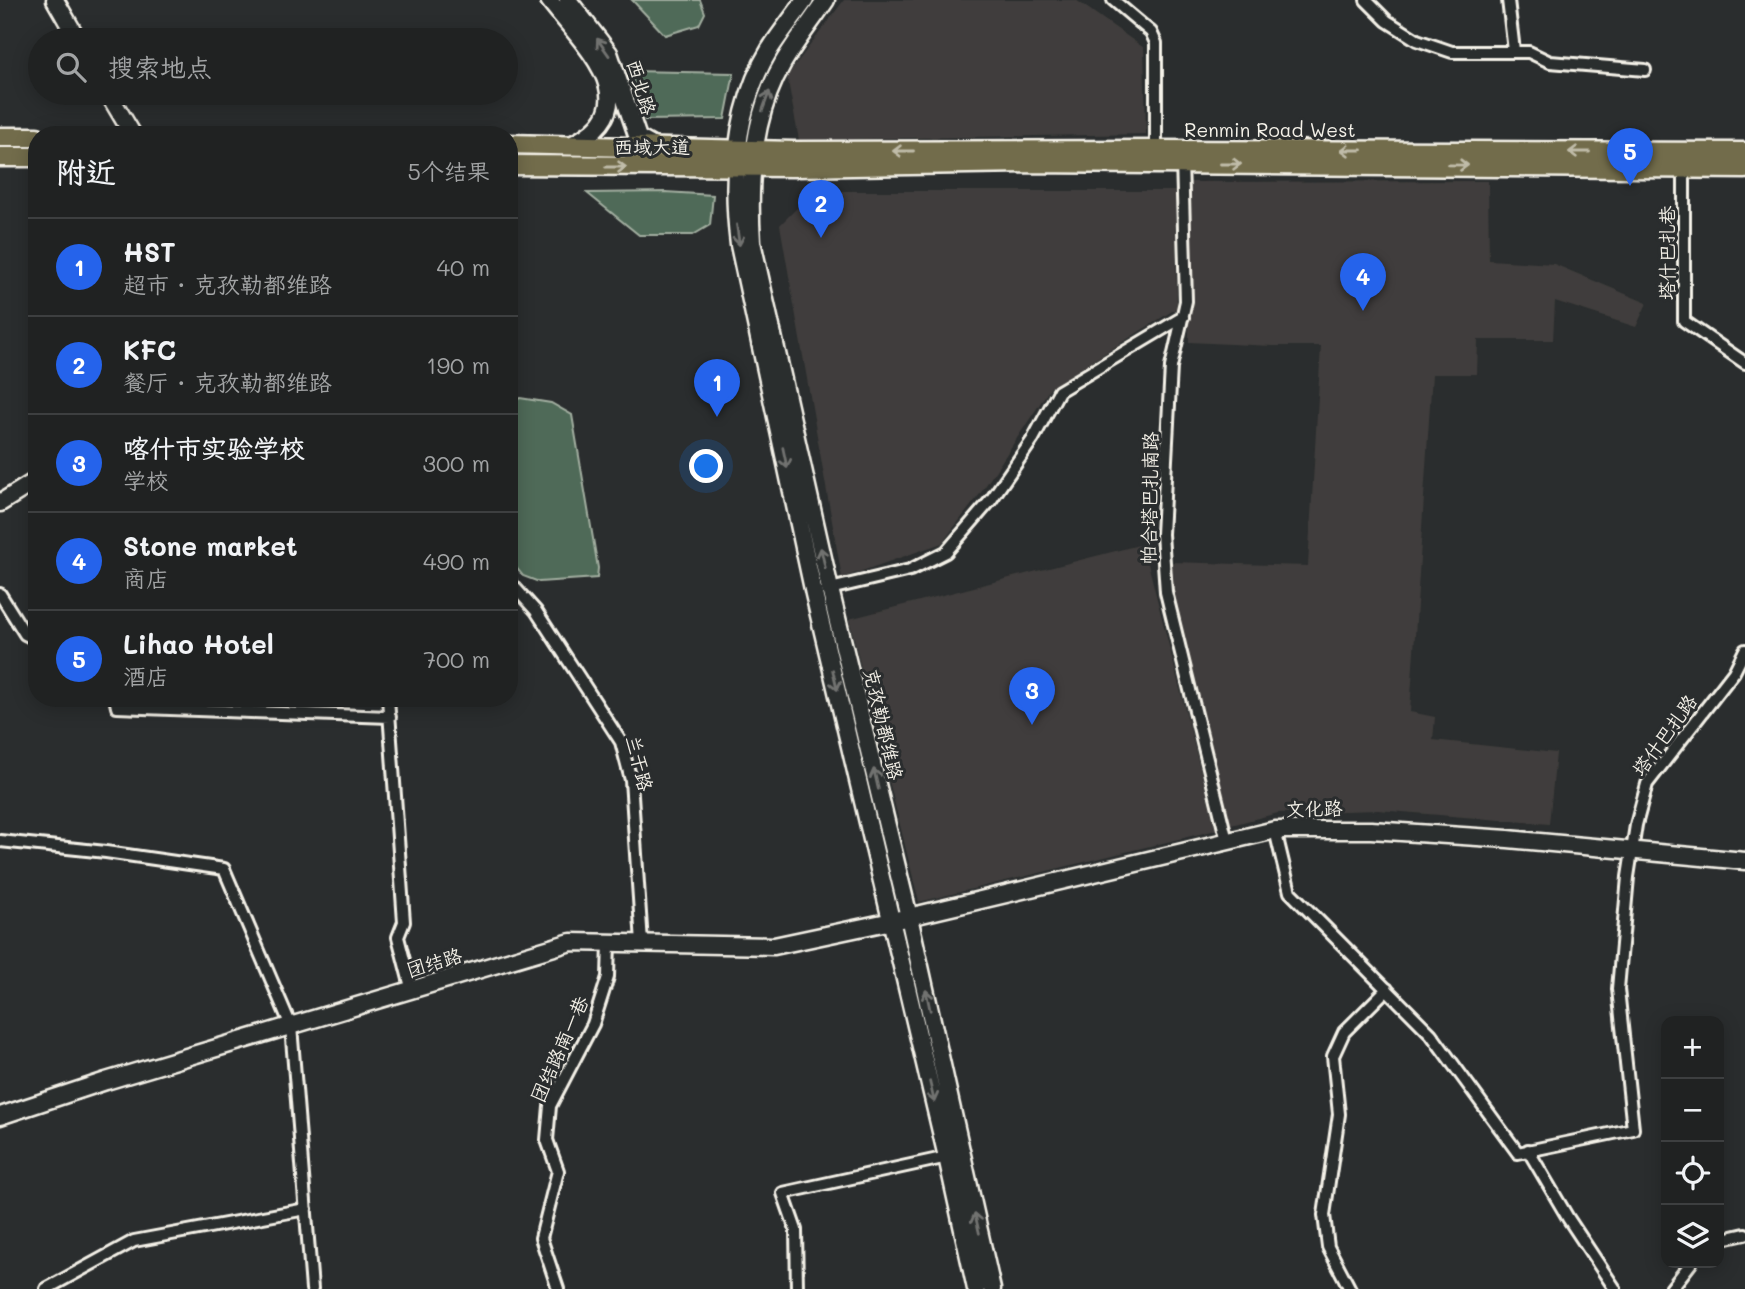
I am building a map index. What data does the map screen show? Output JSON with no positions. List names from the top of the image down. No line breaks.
{"streets":{"main road":["西北路","Renmin Road West","西域大道","克孜勒都维路","文化路","团结路"],"street":["塔什巴扎巷","帕合塔巴扎南路","塔什巴扎路","兰干路","团结路南一巷"]},"crossings":[["西北路","西域大道"],["Renmin Road West","西域大道"],["Renmin Road West","塔什巴扎巷"],["Renmin Road West","帕合塔巴扎南路"],["西域大道","克孜勒都维路"],["帕合塔巴扎南路","文化路"],["克孜勒都维路","文化路"],["克孜勒都维路","团结路"],["塔什巴扎路","文化路"],["兰干路","团结路"],["文化路","团结路"],["团结路","团结路南一巷"]],"one_way":["西北路"],"page":{"search":"搜索地点","heading":["附近","5个结果"],"pins":["5","2","4","1","3"],"list":[{"mark":"1","name":"HST","note":"超市 · 克孜勒都维路","value":"40 m"},{"mark":"2","name":"KFC","note":"餐厅 · 克孜勒都维路","value":"190 m"},{"mark":"3","name":"喀什市实验学校","note":"学校","value":"300 m"},{"mark":"4","name":"Stone market","note":"商店","value":"490 m"},{"mark":"5","name":"Lihao Hotel","note":"酒店","value":"700 m"}],"map_buttons":["+","−"]}}
